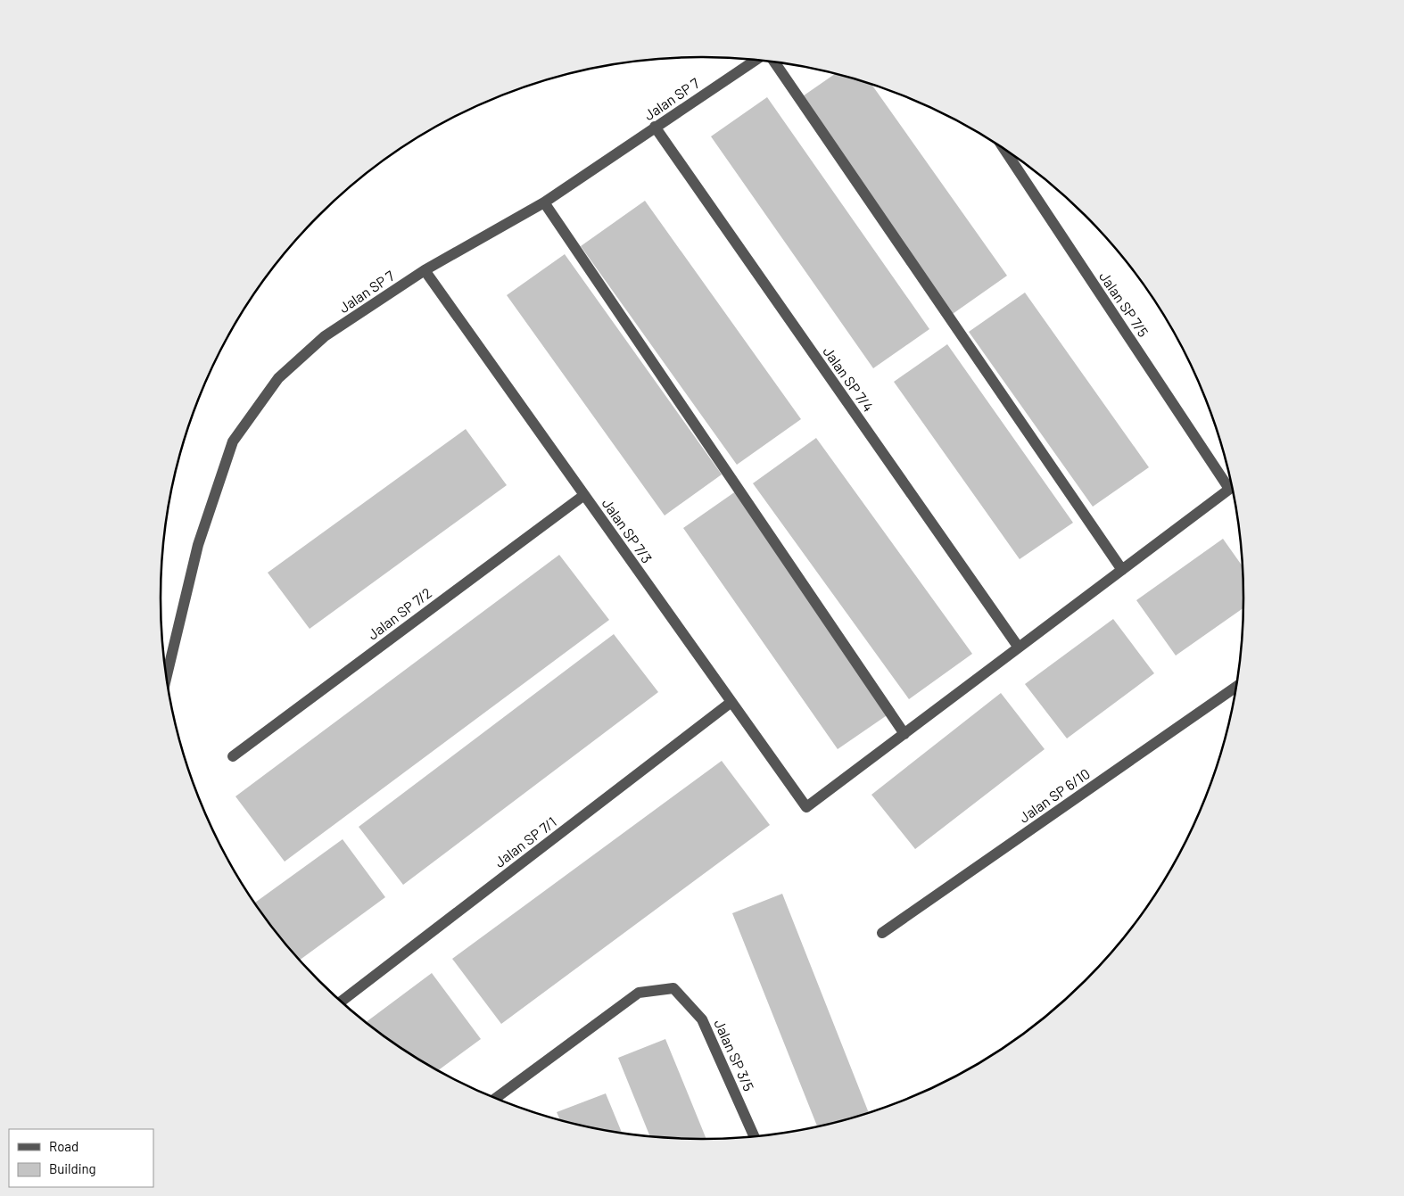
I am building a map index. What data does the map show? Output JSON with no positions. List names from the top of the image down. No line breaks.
{"streets":{"street":["Jalan SP 7","Jalan SP 7/5","Jalan SP 7/4","Jalan SP 7/3","Jalan SP 7/2","Jalan SP 6/10","Jalan SP 7/1","Jalan SP 3/5"]},"crossings":[["Jalan SP 7","Jalan SP 7/4"],["Jalan SP 7","Jalan SP 7/3"],["Jalan SP 7/3","Jalan SP 7/2"],["Jalan SP 7/3","Jalan SP 7/1"]],"legend":["Road","Building"]}
